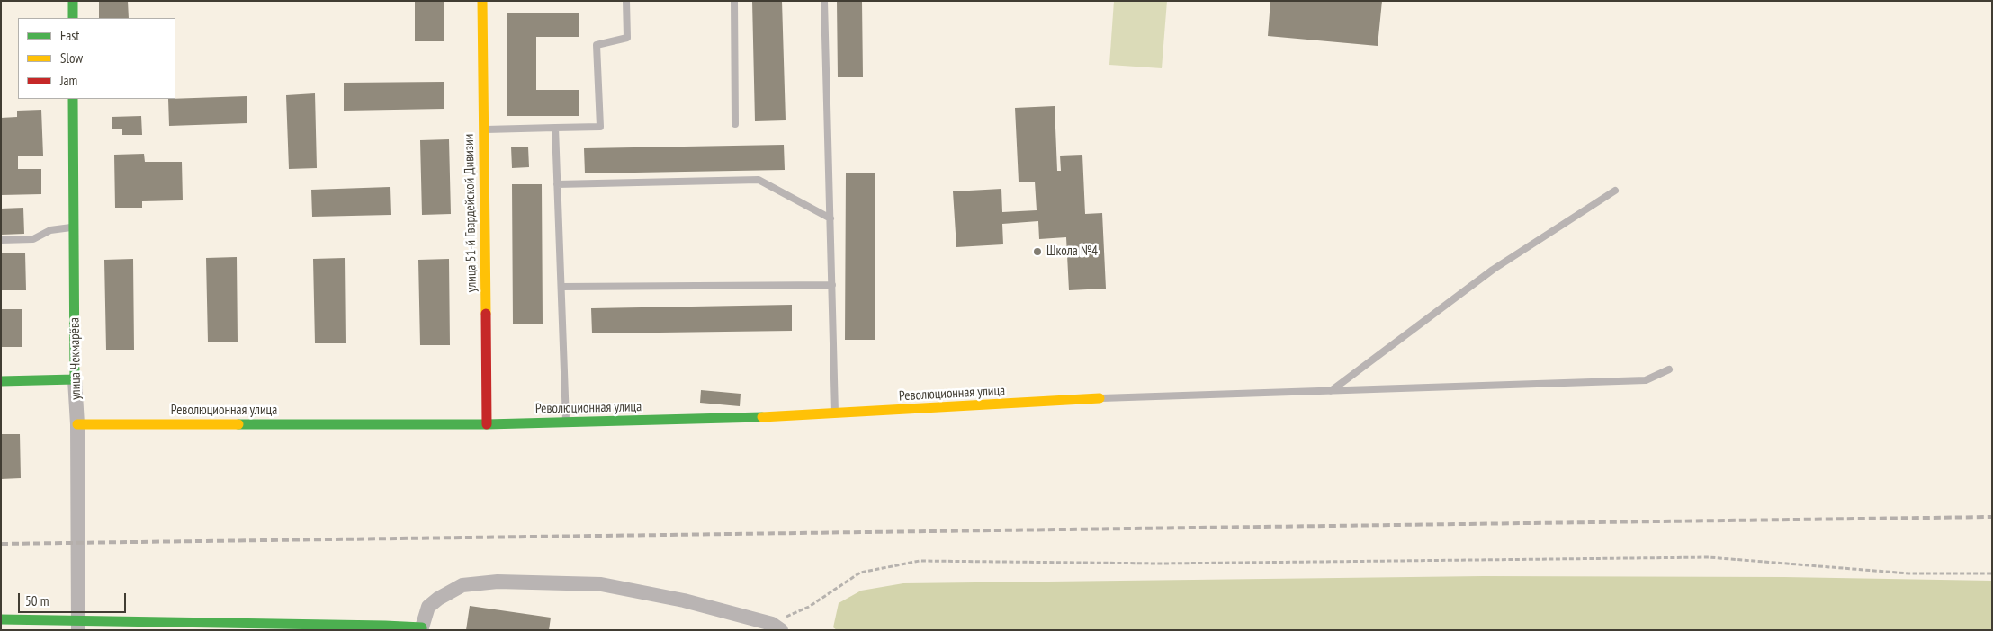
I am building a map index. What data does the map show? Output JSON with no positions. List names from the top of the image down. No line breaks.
{"streets":{"street":["улица 51-й Гвардейской Дивизии","улица Чекмарёва","Революционная улица"]},"crossings":[["улица 51-й Гвардейской Дивизии","Революционная улица"],["улица Чекмарёва","Революционная улица"]],"places":["Школа №4"],"legend":["Fast","Slow","Jam"],"scale_bar":"50 m"}
